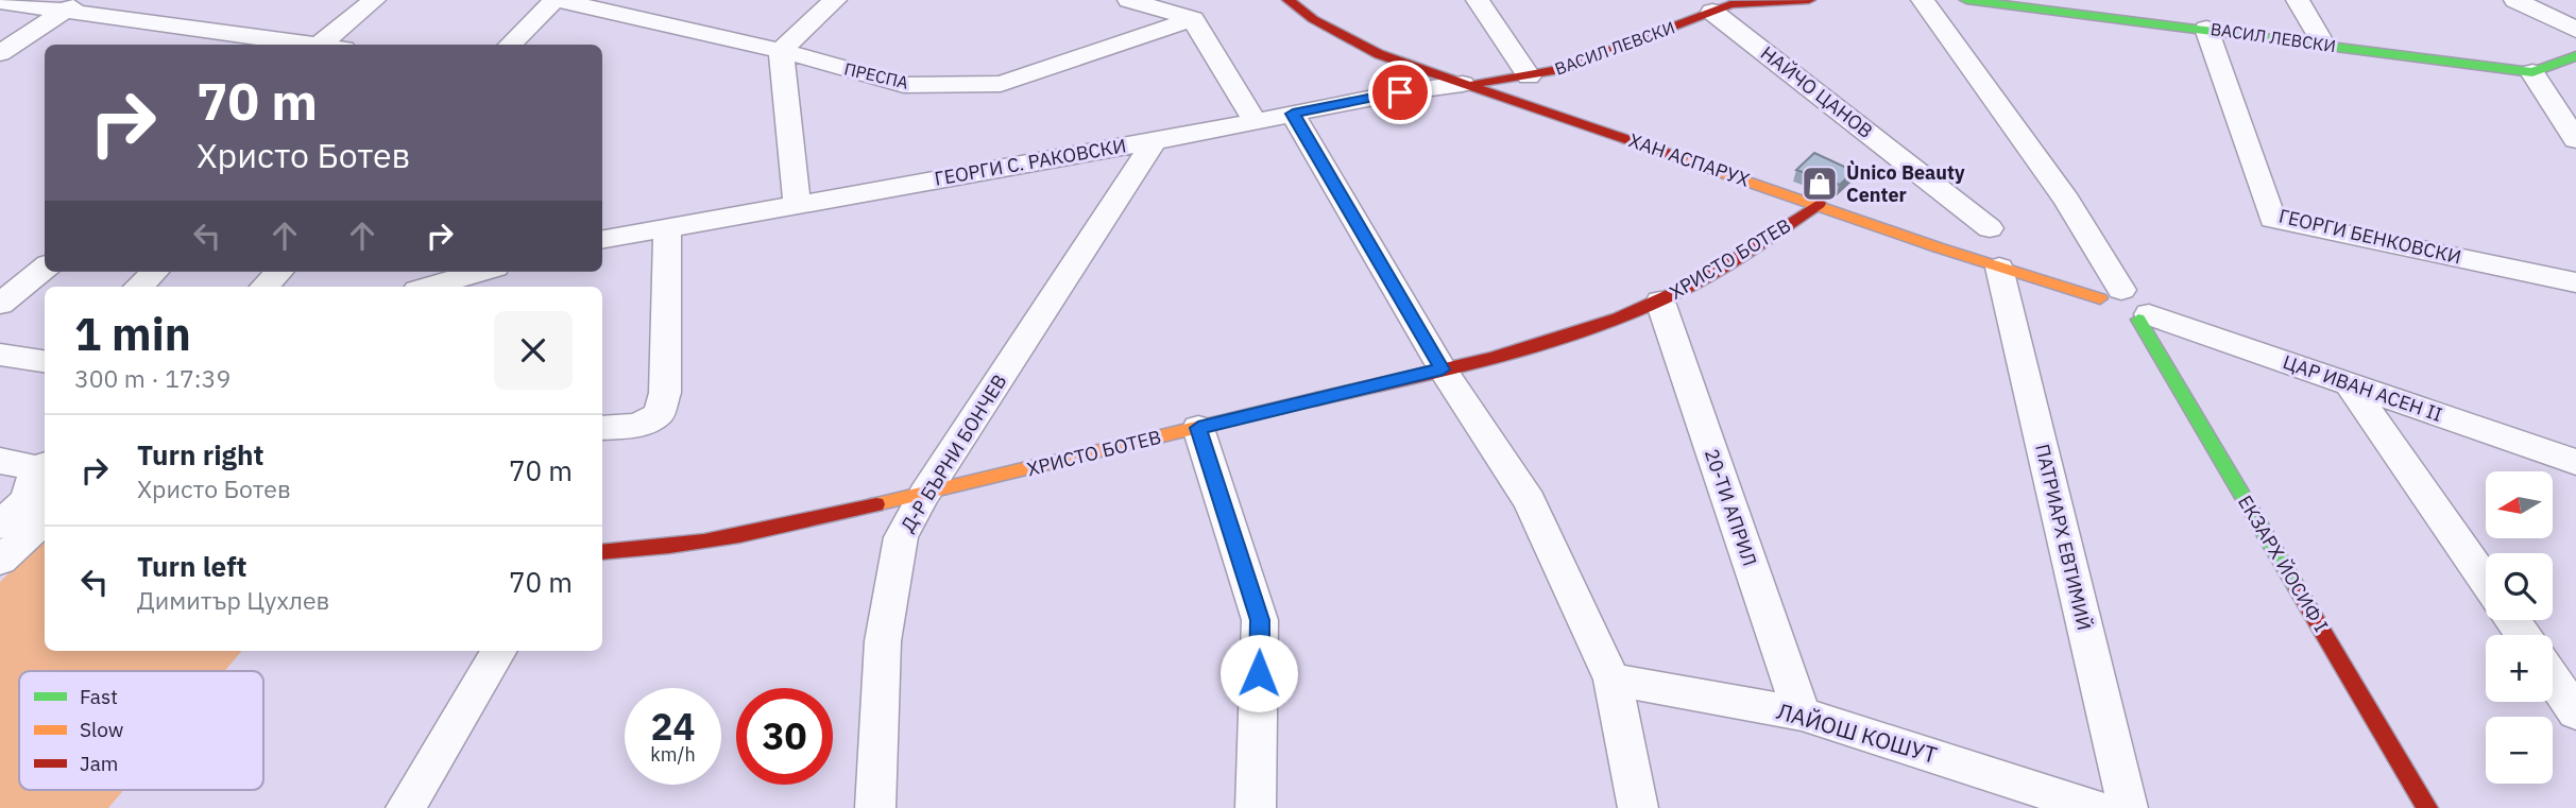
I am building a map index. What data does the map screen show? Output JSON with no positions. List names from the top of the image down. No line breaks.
{"streets":{"street":["ВАСИЛ ЛЕВСКИ","ПРЕСПА","НАЙЧО ЦАНОВ","ХАН АСПАРУХ","ГЕОРГИ С. РАКОВСКИ","ГЕОРГИ БЕНКОВСКИ","ХРИСТО БОТЕВ","ЦАР ИВАН АСЕН II","Д-Р БЪРНИ БОНЧЕВ","20-ТИ АПРИЛ","ПАТРИАРХ ЕВТИМИЙ","ЕКЗАРХ ЙОСИФ I","ЛАЙОШ КОШУТ"]},"crossings":[["ВАСИЛ ЛЕВСКИ","НАЙЧО ЦАНОВ"],["ВАСИЛ ЛЕВСКИ","ХАН АСПАРУХ"],["ВАСИЛ ЛЕВСКИ","ГЕОРГИ С. РАКОВСКИ"],["ВАСИЛ ЛЕВСКИ","ГЕОРГИ БЕНКОВСКИ"],["ХАН АСПАРУХ","ГЕОРГИ С. РАКОВСКИ"],["ХАН АСПАРУХ","ХРИСТО БОТЕВ"],["ХАН АСПАРУХ","ЦАР ИВАН АСЕН II"],["ХАН АСПАРУХ","ПАТРИАРХ ЕВТИМИЙ"],["ХАН АСПАРУХ","ЕКЗАРХ ЙОСИФ I"],["ГЕОРГИ С. РАКОВСКИ","Д-Р БЪРНИ БОНЧЕВ"],["ХРИСТО БОТЕВ","Д-Р БЪРНИ БОНЧЕВ"],["ХРИСТО БОТЕВ","20-ТИ АПРИЛ"],["ЦАР ИВАН АСЕН II","ЕКЗАРХ ЙОСИФ I"],["20-ТИ АПРИЛ","ЛАЙОШ КОШУТ"]],"places":{"shop":["Ùnico Beauty Center"]},"legend":["Fast","Slow","Jam"],"north":"left","page":{"turn":["70 m","Христо Ботев"],"heading":["1 min","300 m · 17:39"],"list":[{"name":"Turn right","note":"Христо Ботев","value":"70 m"},{"name":"Turn left","note":"Димитър Цухлев","value":"70 m"}],"map_buttons":["+","−"],"speed":"24 km/h","limit":"30"}}
